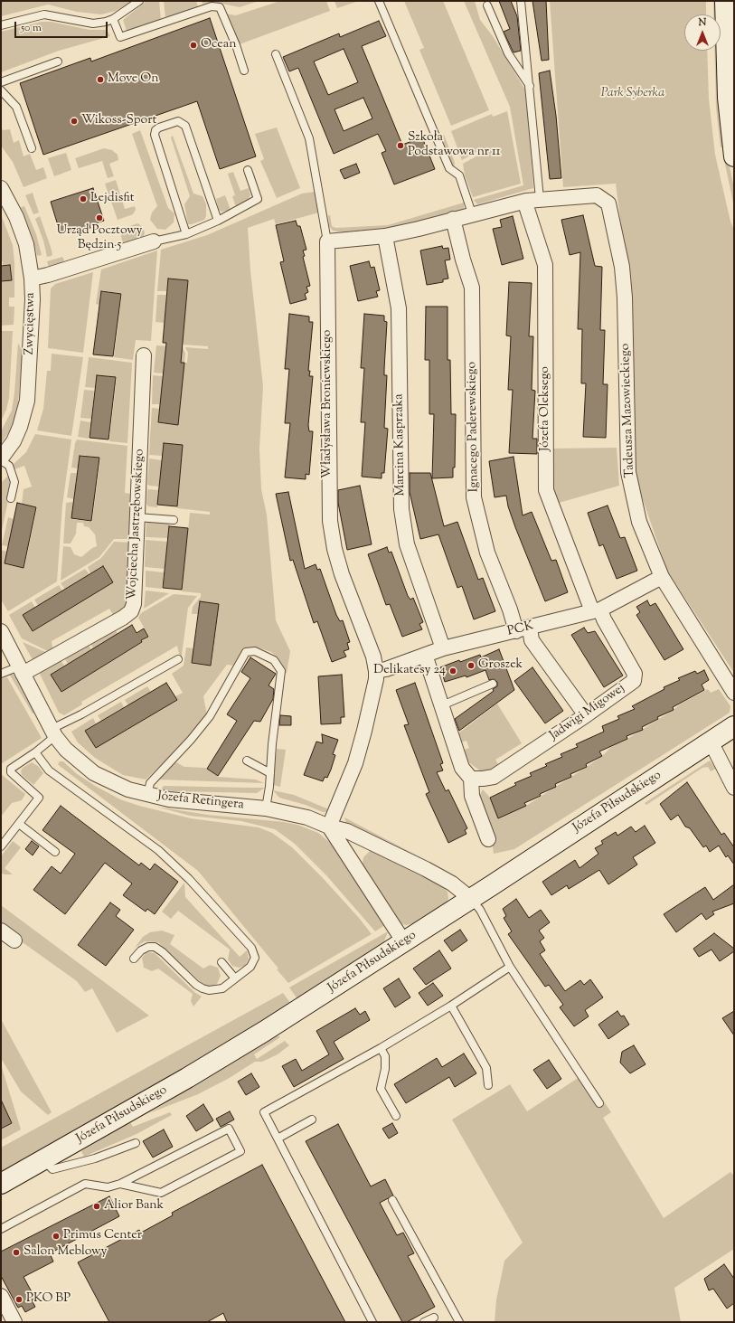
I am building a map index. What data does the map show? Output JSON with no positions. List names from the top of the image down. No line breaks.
{"streets":{"street":["Zwycięstwa","Władysława Broniewskiego","Józefa Oleksego","Tadeusza Mazowieckiego","Ignacego Paderewskiego","Marcina Kasprzaka","Wojciecha Jastrzębowskiego","PCK","Jadwigi Migowej","Józefa Retingera","Józefa Piłsudskiego"]},"crossings":[["Władysława Broniewskiego","PCK"],["Władysława Broniewskiego","Józefa Retingera"],["Józefa Oleksego","Tadeusza Mazowieckiego"],["Józefa Oleksego","PCK"],["Józefa Oleksego","Jadwigi Migowej"],["Tadeusza Mazowieckiego","PCK"],["Ignacego Paderewskiego","PCK"],["Ignacego Paderewskiego","Jadwigi Migowej"],["Marcina Kasprzaka","PCK"],["Wojciecha Jastrzębowskiego","Józefa Retingera"],["PCK","Jadwigi Migowej"],["Józefa Retingera","Józefa Piłsudskiego"]],"parks":["Park Syberka"],"places":["Ocean","Move On","Wikoss-Sport","Szkoła Podstawowa nr 11","Lejdisfit","Urząd Pocztowy Będzin 5","Groszek","Delikatesy 24","Alior Bank","Primus Center","Salon Meblowy","PKO BP"],"scale_bar":"50 m","north":"top"}
